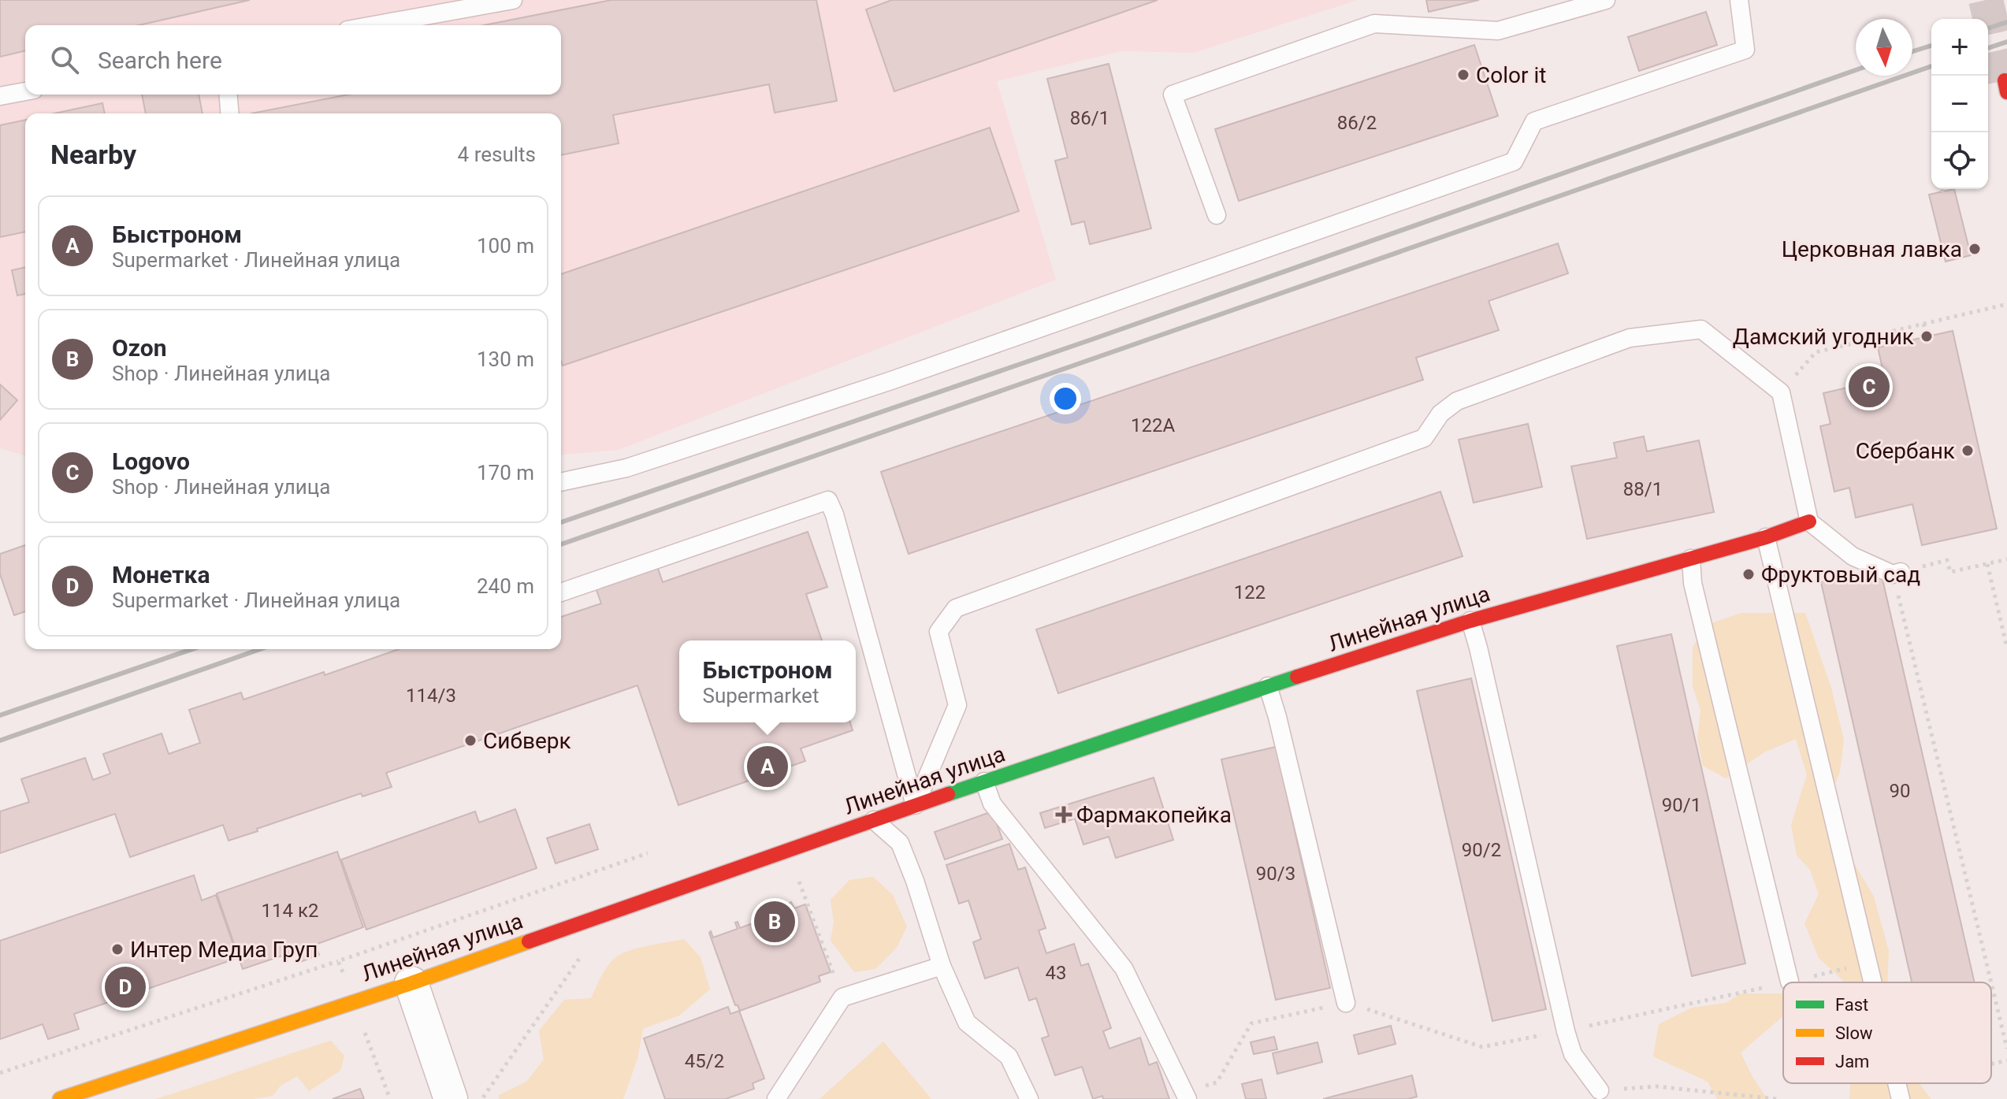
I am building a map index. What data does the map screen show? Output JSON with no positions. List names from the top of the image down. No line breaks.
{"streets":{"street":["Линейная улица"]},"places":{"other":["Color it","Церковная лавка","Дамский угодник","Сбербанк","Фруктовый сад","Сибверк","Интер Медиа Груп"],"health":["Фармакопейка"]},"house_numbers":["86/1","86/2","122А","88/1","122","114/3","90","90/1","90/2","90/3","114 к2","43","45/2"],"legend":["Fast","Slow","Jam"],"north":"bottom","page":{"map_buttons":["+","−"],"search":"Search here","heading":["Nearby","4 results"],"list":[{"mark":"A","name":"Быстроном","note":"Supermarket · Линейная улица","value":"100 m"},{"mark":"B","name":"Ozon","note":"Shop · Линейная улица","value":"130 m"},{"mark":"C","name":"Logovo","note":"Shop · Линейная улица","value":"170 m"},{"mark":"D","name":"Монетка","note":"Supermarket · Линейная улица","value":"240 m"}],"pins":["C","A","B","D"],"popup":["Быстроном","Supermarket"]}}
